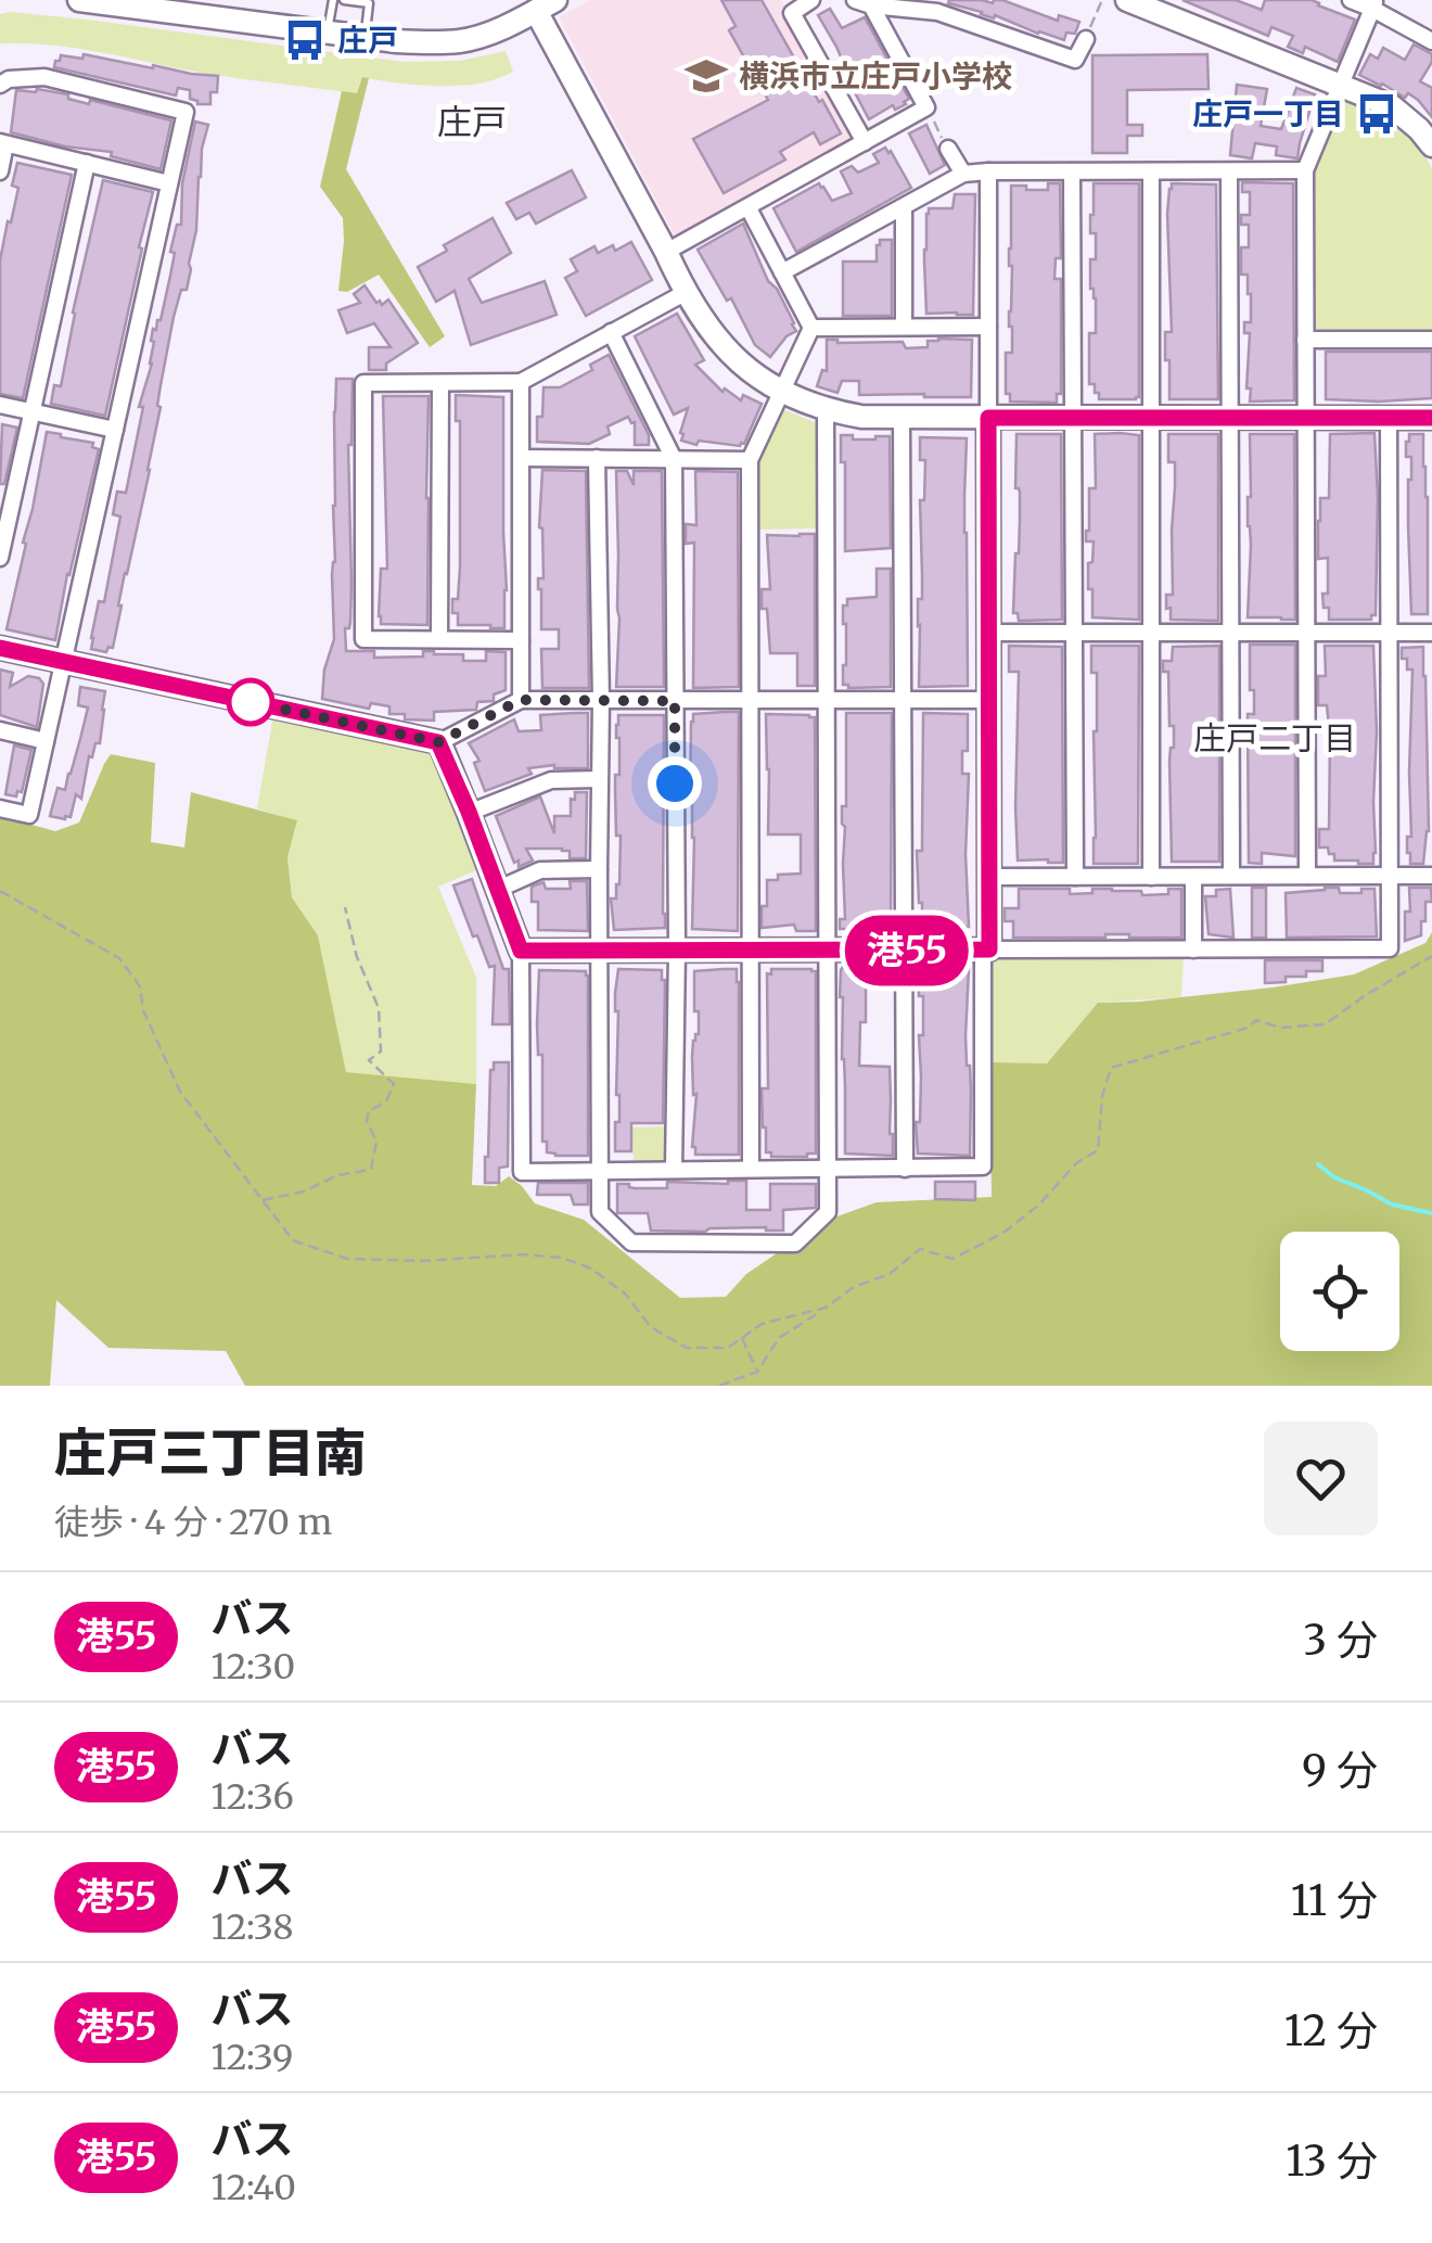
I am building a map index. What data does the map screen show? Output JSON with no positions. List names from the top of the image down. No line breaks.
{"districts":["庄戸","庄戸二丁目"],"places":{"bus stop":["庄戸","庄戸一丁目"],"school or university":["横浜市立庄戸小学校"]},"lines":["bus line 港55"],"page":{"on_map":"港55","heading":["庄戸三丁目南","徒歩 · 4 分 · 270 m"],"list":[{"mark":"港55","name":"バス","note":"12:30","value":"3 分"},{"mark":"港55","name":"バス","note":"12:36","value":"9 分"},{"mark":"港55","name":"バス","note":"12:38","value":"11 分"},{"mark":"港55","name":"バス","note":"12:39","value":"12 分"},{"mark":"港55","name":"バス","note":"12:40","value":"13 分"}]}}
